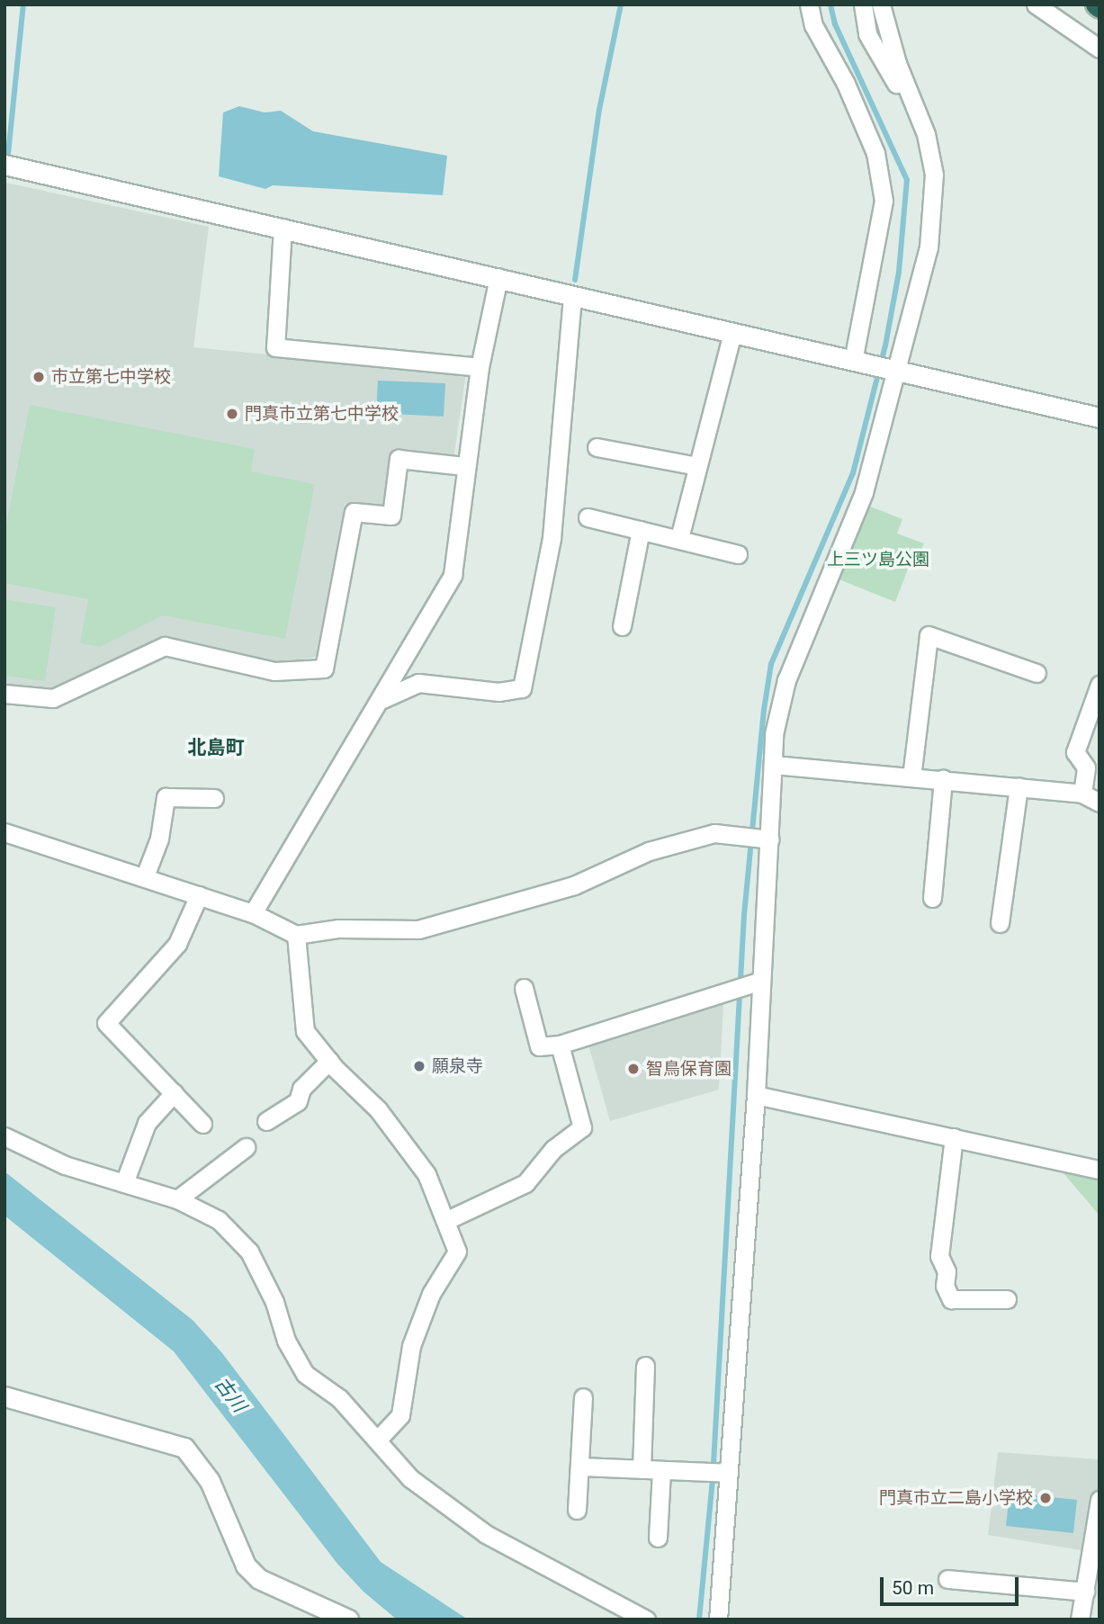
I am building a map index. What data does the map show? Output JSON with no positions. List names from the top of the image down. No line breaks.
{"districts":["北島町"],"water":["古川"],"parks":["上三ツ島公園"],"places":["市立第七中学校","門真市立第七中学校","願泉寺","智鳥保育園","門真市立二島小学校"],"scale_bar":"50 m"}
